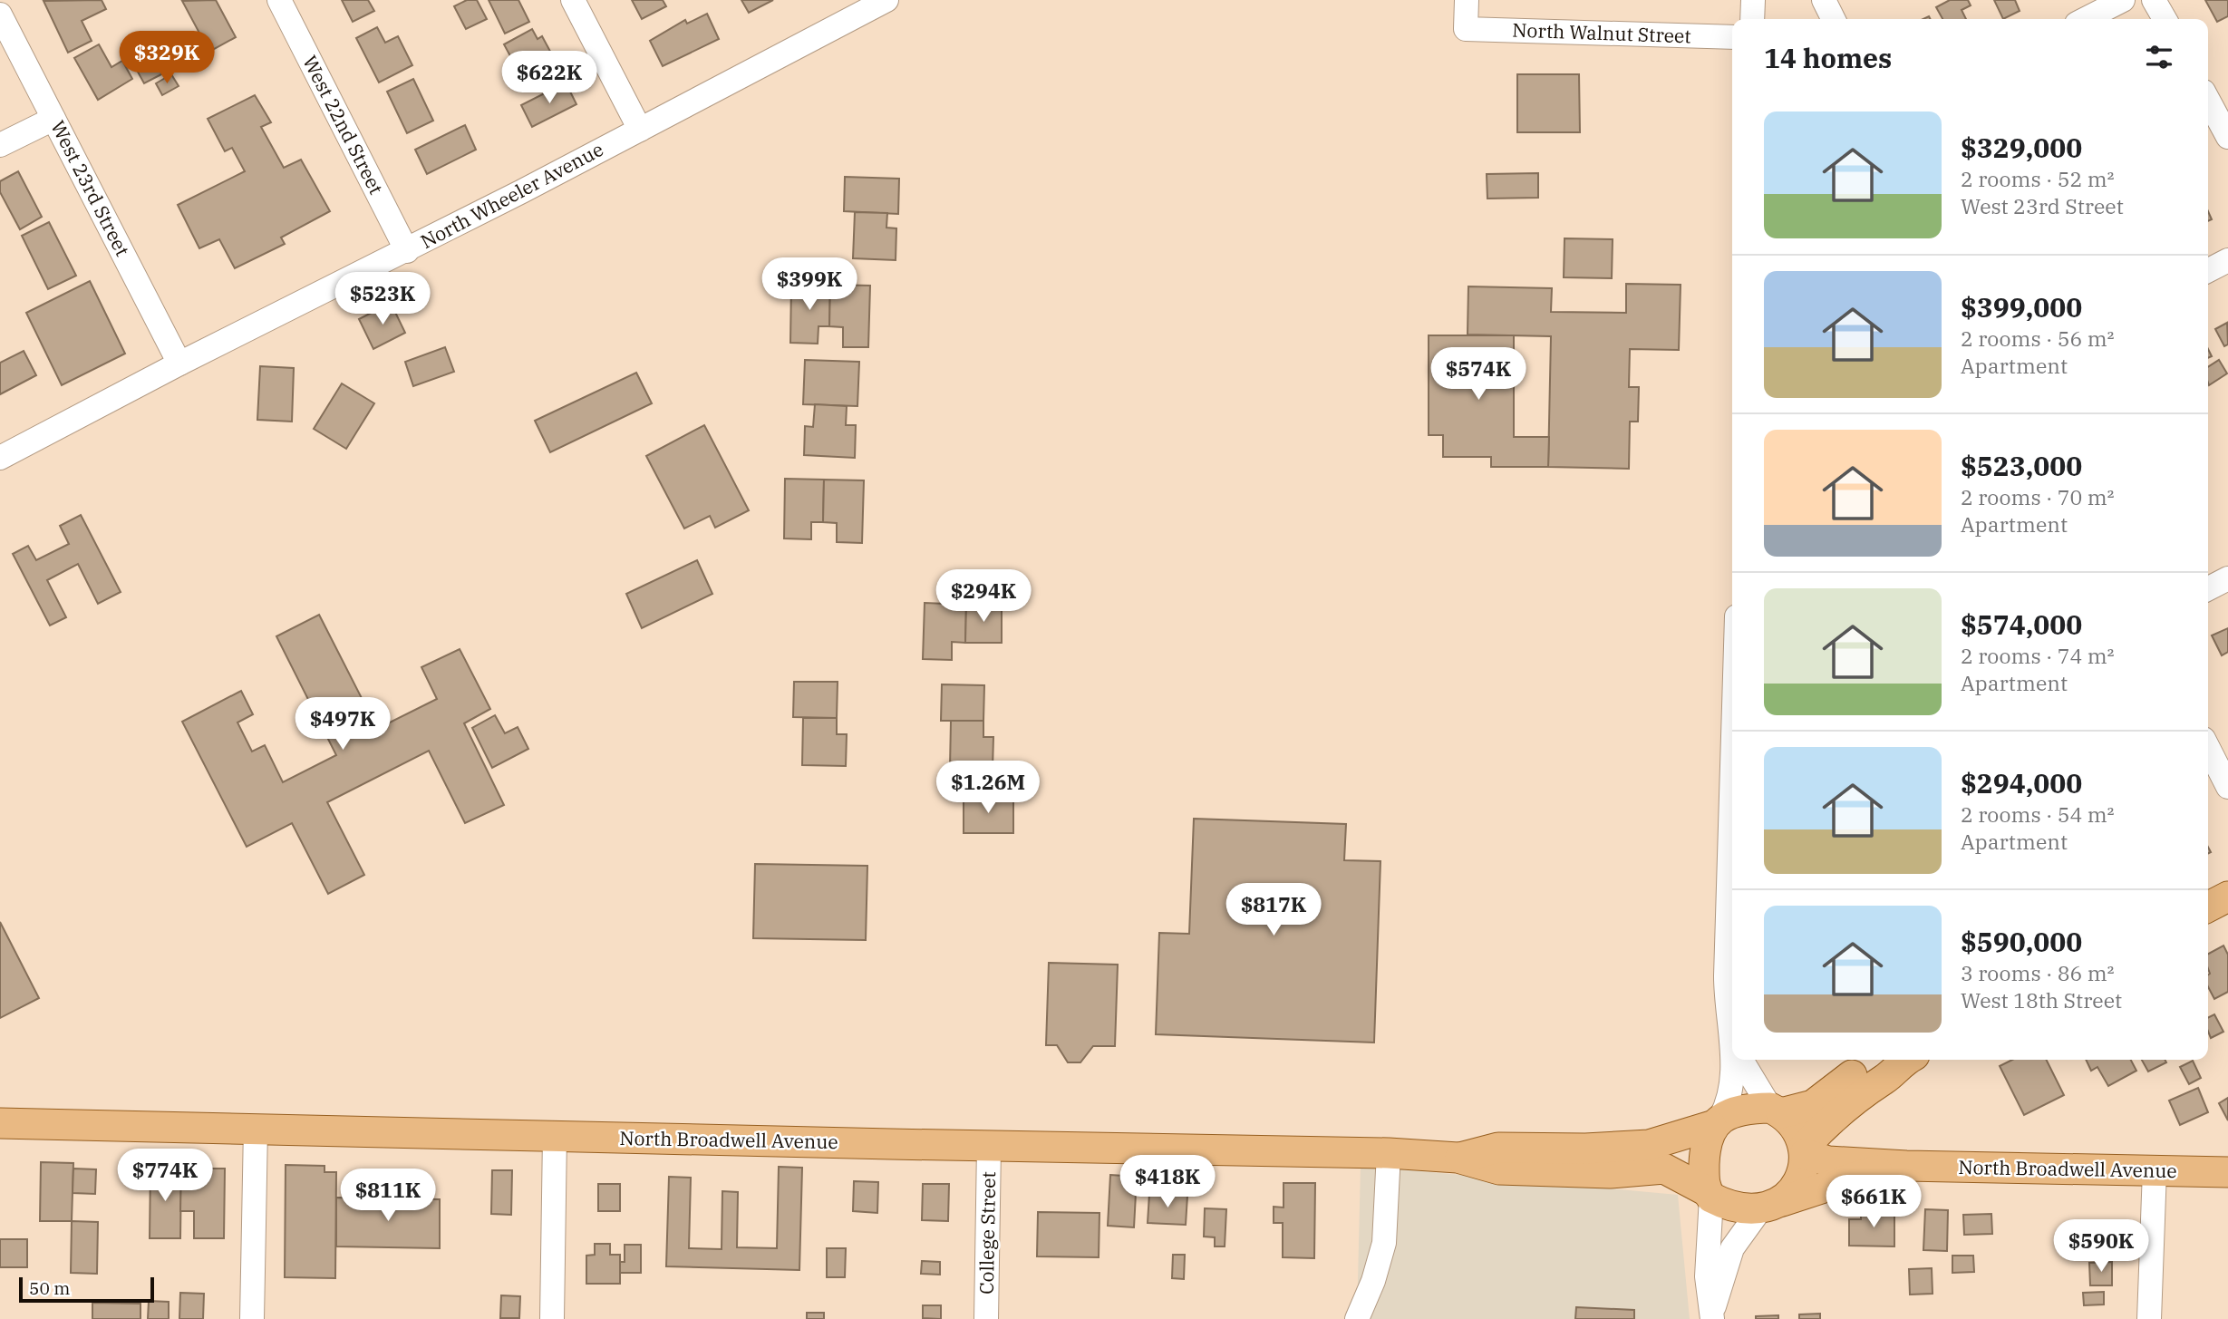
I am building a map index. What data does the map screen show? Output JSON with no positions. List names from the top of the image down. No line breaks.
{"streets":{"main road":["North Broadwell Avenue"],"street":["North Walnut Street","West 22nd Street","West 23rd Street","North Wheeler Avenue","College Street"]},"crossings":[["West 22nd Street","North Wheeler Avenue"],["West 23rd Street","North Wheeler Avenue"],["North Broadwell Avenue","College Street"]],"scale_bar":"50 m","page":{"heading":"14 homes","price":["$329K","$622K","$399K","$523K","$574K","$294K","$497K","$1.26M","$817K","$774K","$418K","$811K","$661K","$590K"],"list":[{"name":"$329,000","note":"2 rooms · 52 m² · West 23rd Street"},{"name":"$399,000","note":"2 rooms · 56 m² · Apartment"},{"name":"$523,000","note":"2 rooms · 70 m² · Apartment"},{"name":"$574,000","note":"2 rooms · 74 m² · Apartment"},{"name":"$294,000","note":"2 rooms · 54 m² · Apartment"},{"name":"$590,000","note":"3 rooms · 86 m² · West 18th Street"}],"scale":"50 m"}}
